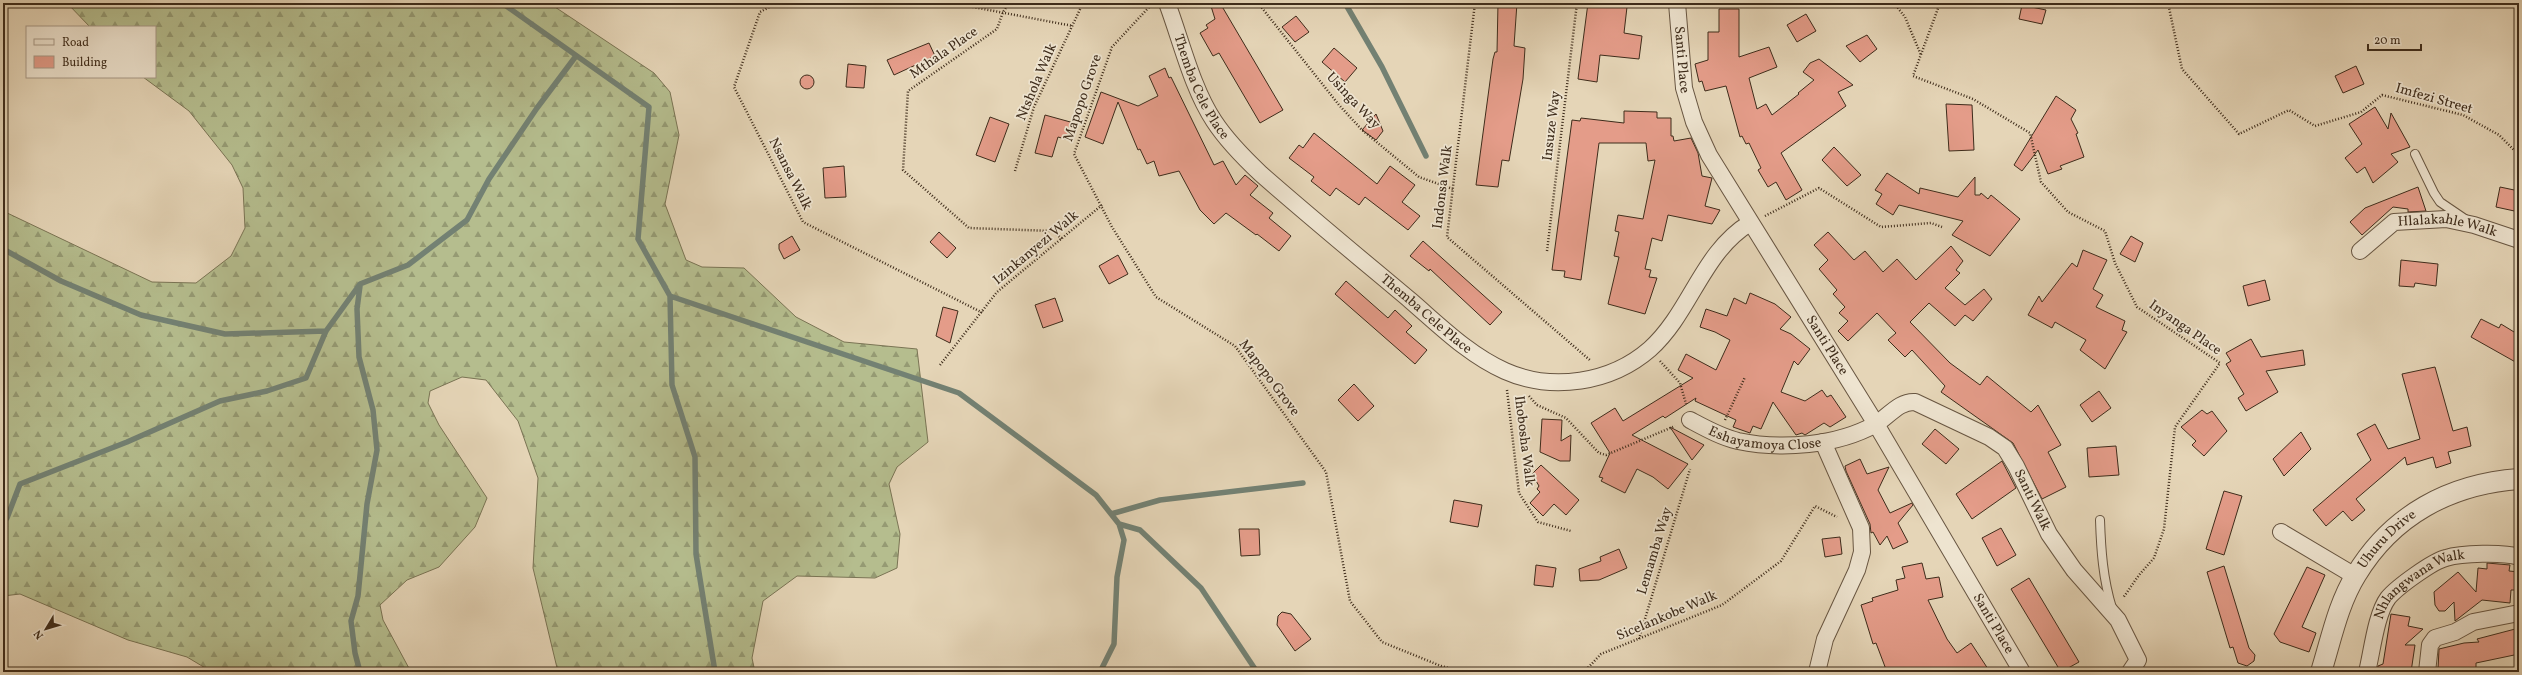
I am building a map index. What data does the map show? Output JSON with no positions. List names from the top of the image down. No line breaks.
{"streets":{"street":["Santi Place","Themba Cele Place","Hlalakahle Walk","Eshayamoya Close","Santi Walk","Uhuru Drive","Nhlangwana Walk"],"path":["Mthala Place","Ntshola Walk","Mapopo Grove","Imfezi Street","Usinga Way","Insuze Way","Nsansa Walk","Indonsa Walk","Izinkanyezi Walk","Inyanga Place","Ihobosha Walk","Lemamba Way","Sicelankobe Walk"]},"crossings":[["Mthala Place","Izinkanyezi Walk"],["Santi Place","Themba Cele Place"],["Santi Place","Santi Walk"],["Themba Cele Place","Indonsa Walk"],["Themba Cele Place","Eshayamoya Close"],["Themba Cele Place","Ihobosha Walk"],["Mapopo Grove","Izinkanyezi Walk"],["Usinga Way","Indonsa Walk"],["Nsansa Walk","Izinkanyezi Walk"],["Inyanga Place","Santi Walk"],["Eshayamoya Close","Santi Walk"],["Eshayamoya Close","Sicelankobe Walk"],["Lemamba Way","Sicelankobe Walk"]],"legend":["Road","Building"],"scale_bar":"20 m","north":"bottom left"}
